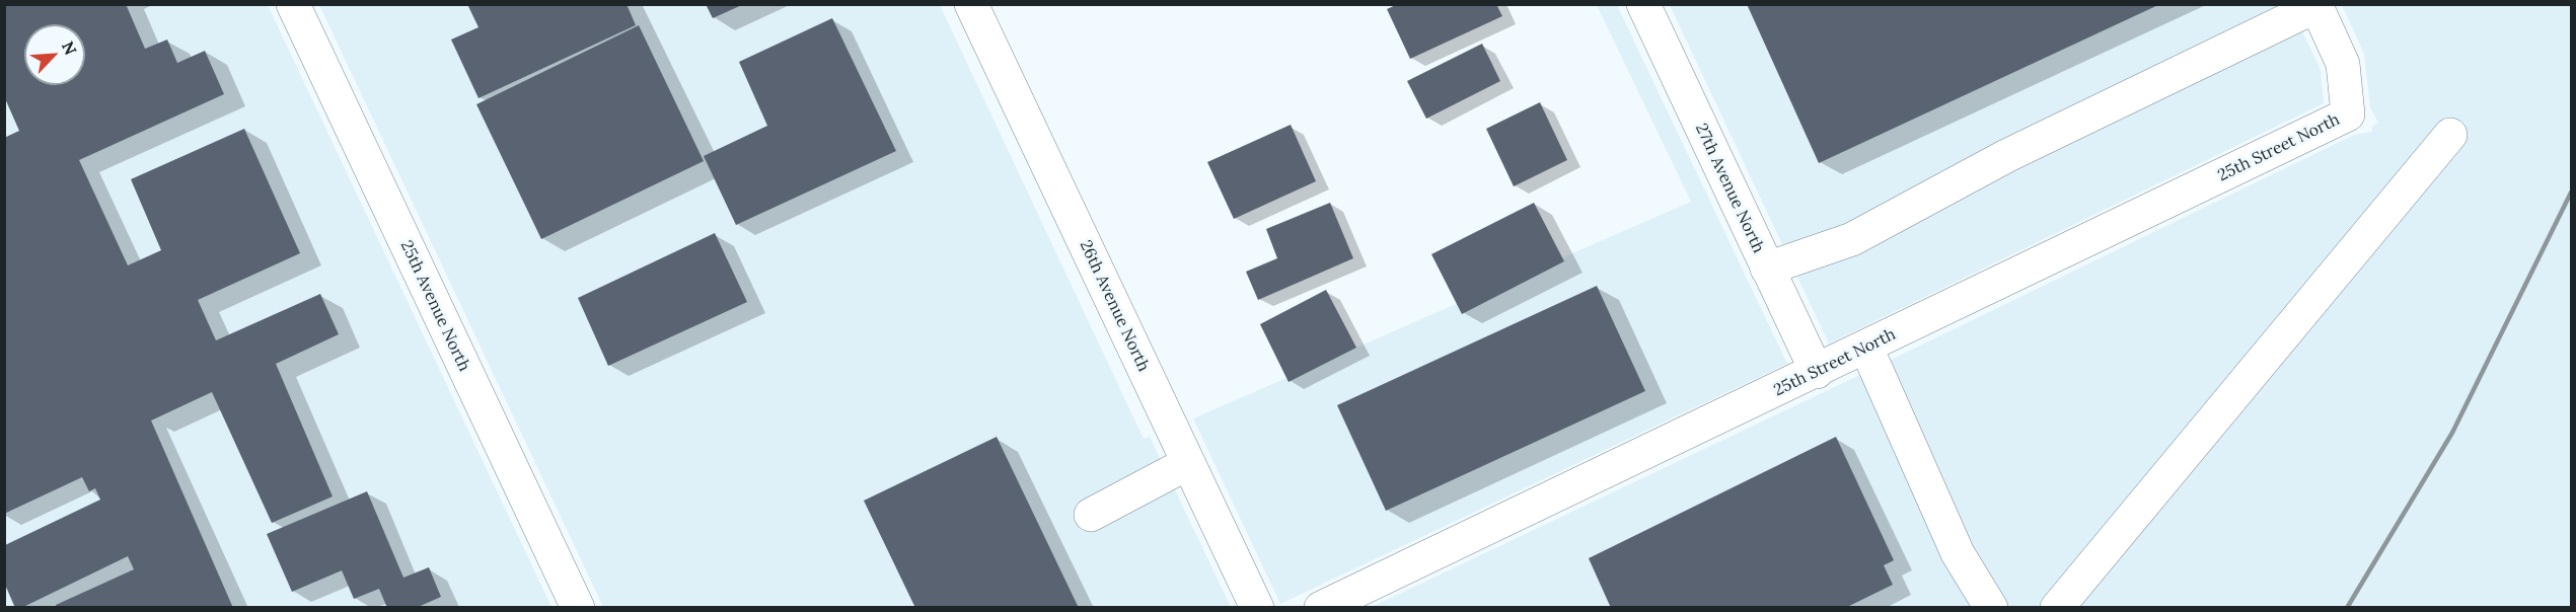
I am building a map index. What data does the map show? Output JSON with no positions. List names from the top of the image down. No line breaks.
{"streets":{"street":["25th Street North","27th Avenue North","25th Avenue North","26th Avenue North"]},"crossings":[["25th Street North","27th Avenue North"]],"north":"top right"}
